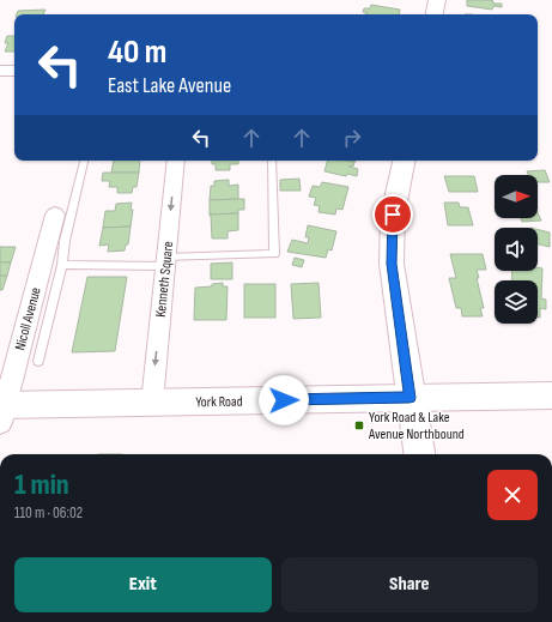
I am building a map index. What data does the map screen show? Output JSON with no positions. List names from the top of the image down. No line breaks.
{"streets":{"main road":["York Road"],"street":["Kenneth Square","Nicoll Avenue"]},"crossings":[["Kenneth Square","York Road"],["Nicoll Avenue","York Road"]],"one_way":["Kenneth Square"],"places":{"transit":["York Road & Lake Avenue Northbound"]},"north":"right","page":{"turn":["40 m","East Lake Avenue"],"heading":["1 min","110 m · 06:02"],"buttons":["Exit","Share"]}}
